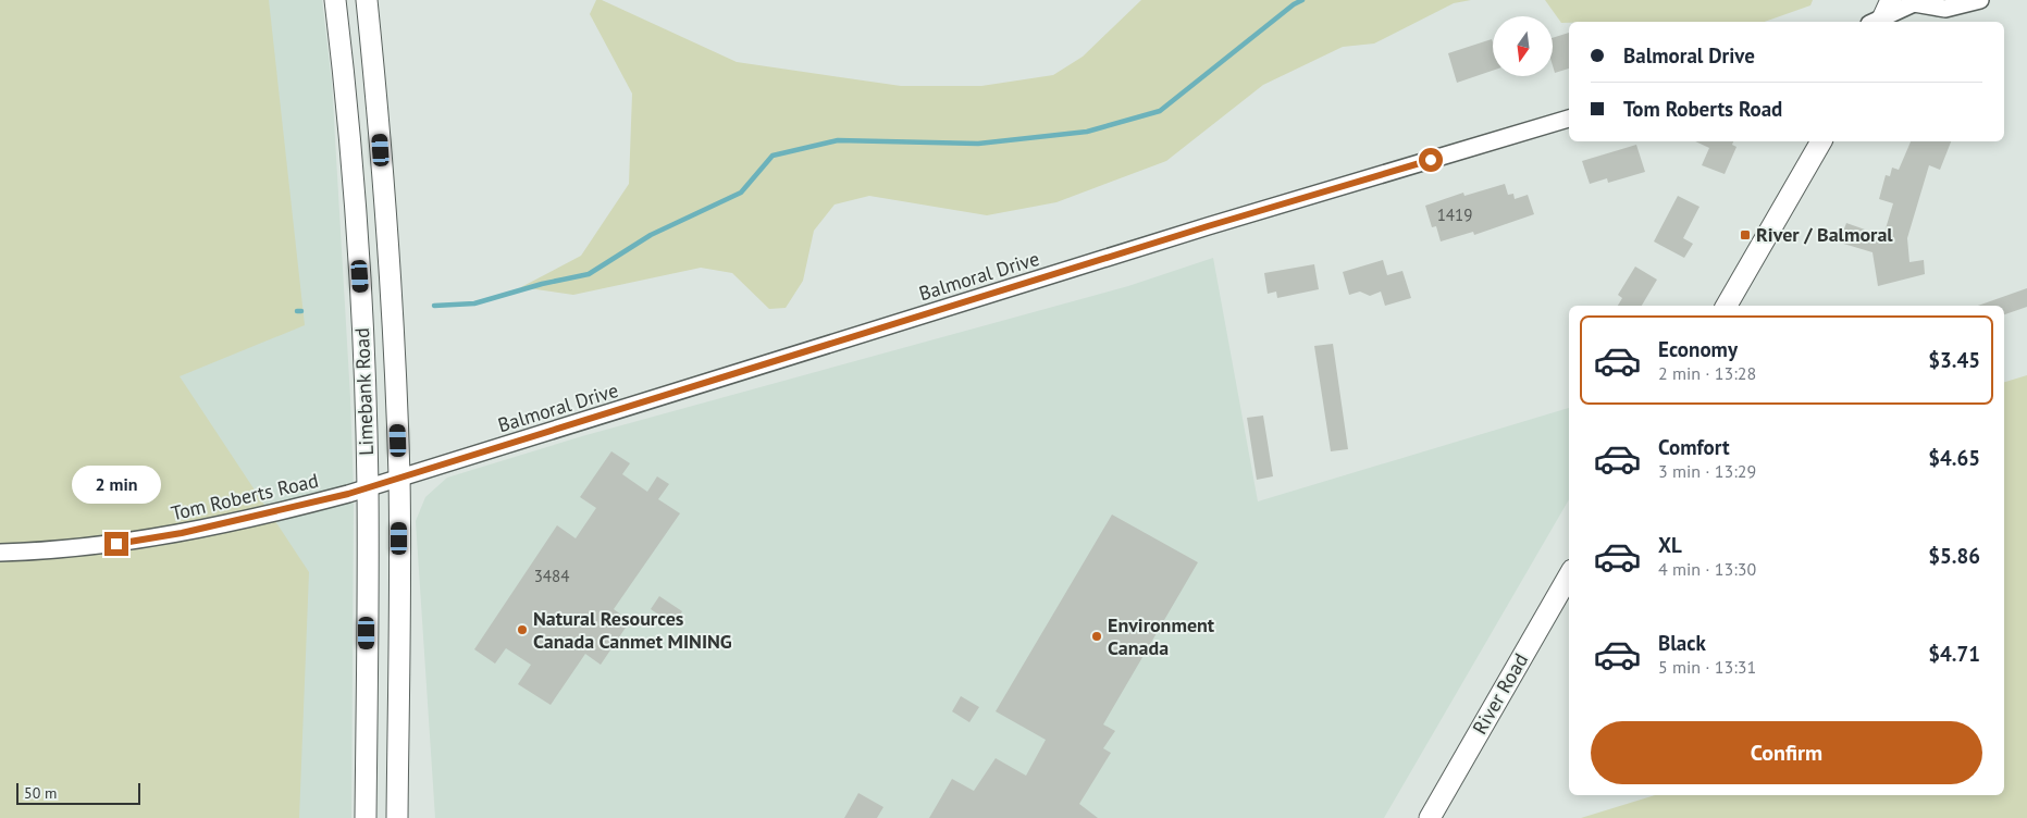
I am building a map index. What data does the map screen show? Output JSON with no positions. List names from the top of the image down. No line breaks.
{"streets":{"main road":["Limebank Road","River Road"],"street":["Balmoral Drive","Tom Roberts Road"]},"crossings":[["Balmoral Drive","Limebank Road"],["Balmoral Drive","Tom Roberts Road"],["Limebank Road","Tom Roberts Road"]],"places":{"transit":["River / Balmoral"],"other":["Natural Resources Canada Canmet MINING","Environment Canada"]},"house_numbers":["1419","3484"],"scale_bar":"50 m","north":"bottom","page":{"banner":["Balmoral Drive","Tom Roberts Road"],"list":[{"name":"Economy","note":"2 min · 13:28","value":"$3.45"},{"name":"Comfort","note":"3 min · 13:29","value":"$4.65"},{"name":"XL","note":"4 min · 13:30","value":"$5.86"},{"name":"Black","note":"5 min · 13:31","value":"$4.71"}],"bubble":"2 min","buttons":"Confirm","scale":"50 m"}}
